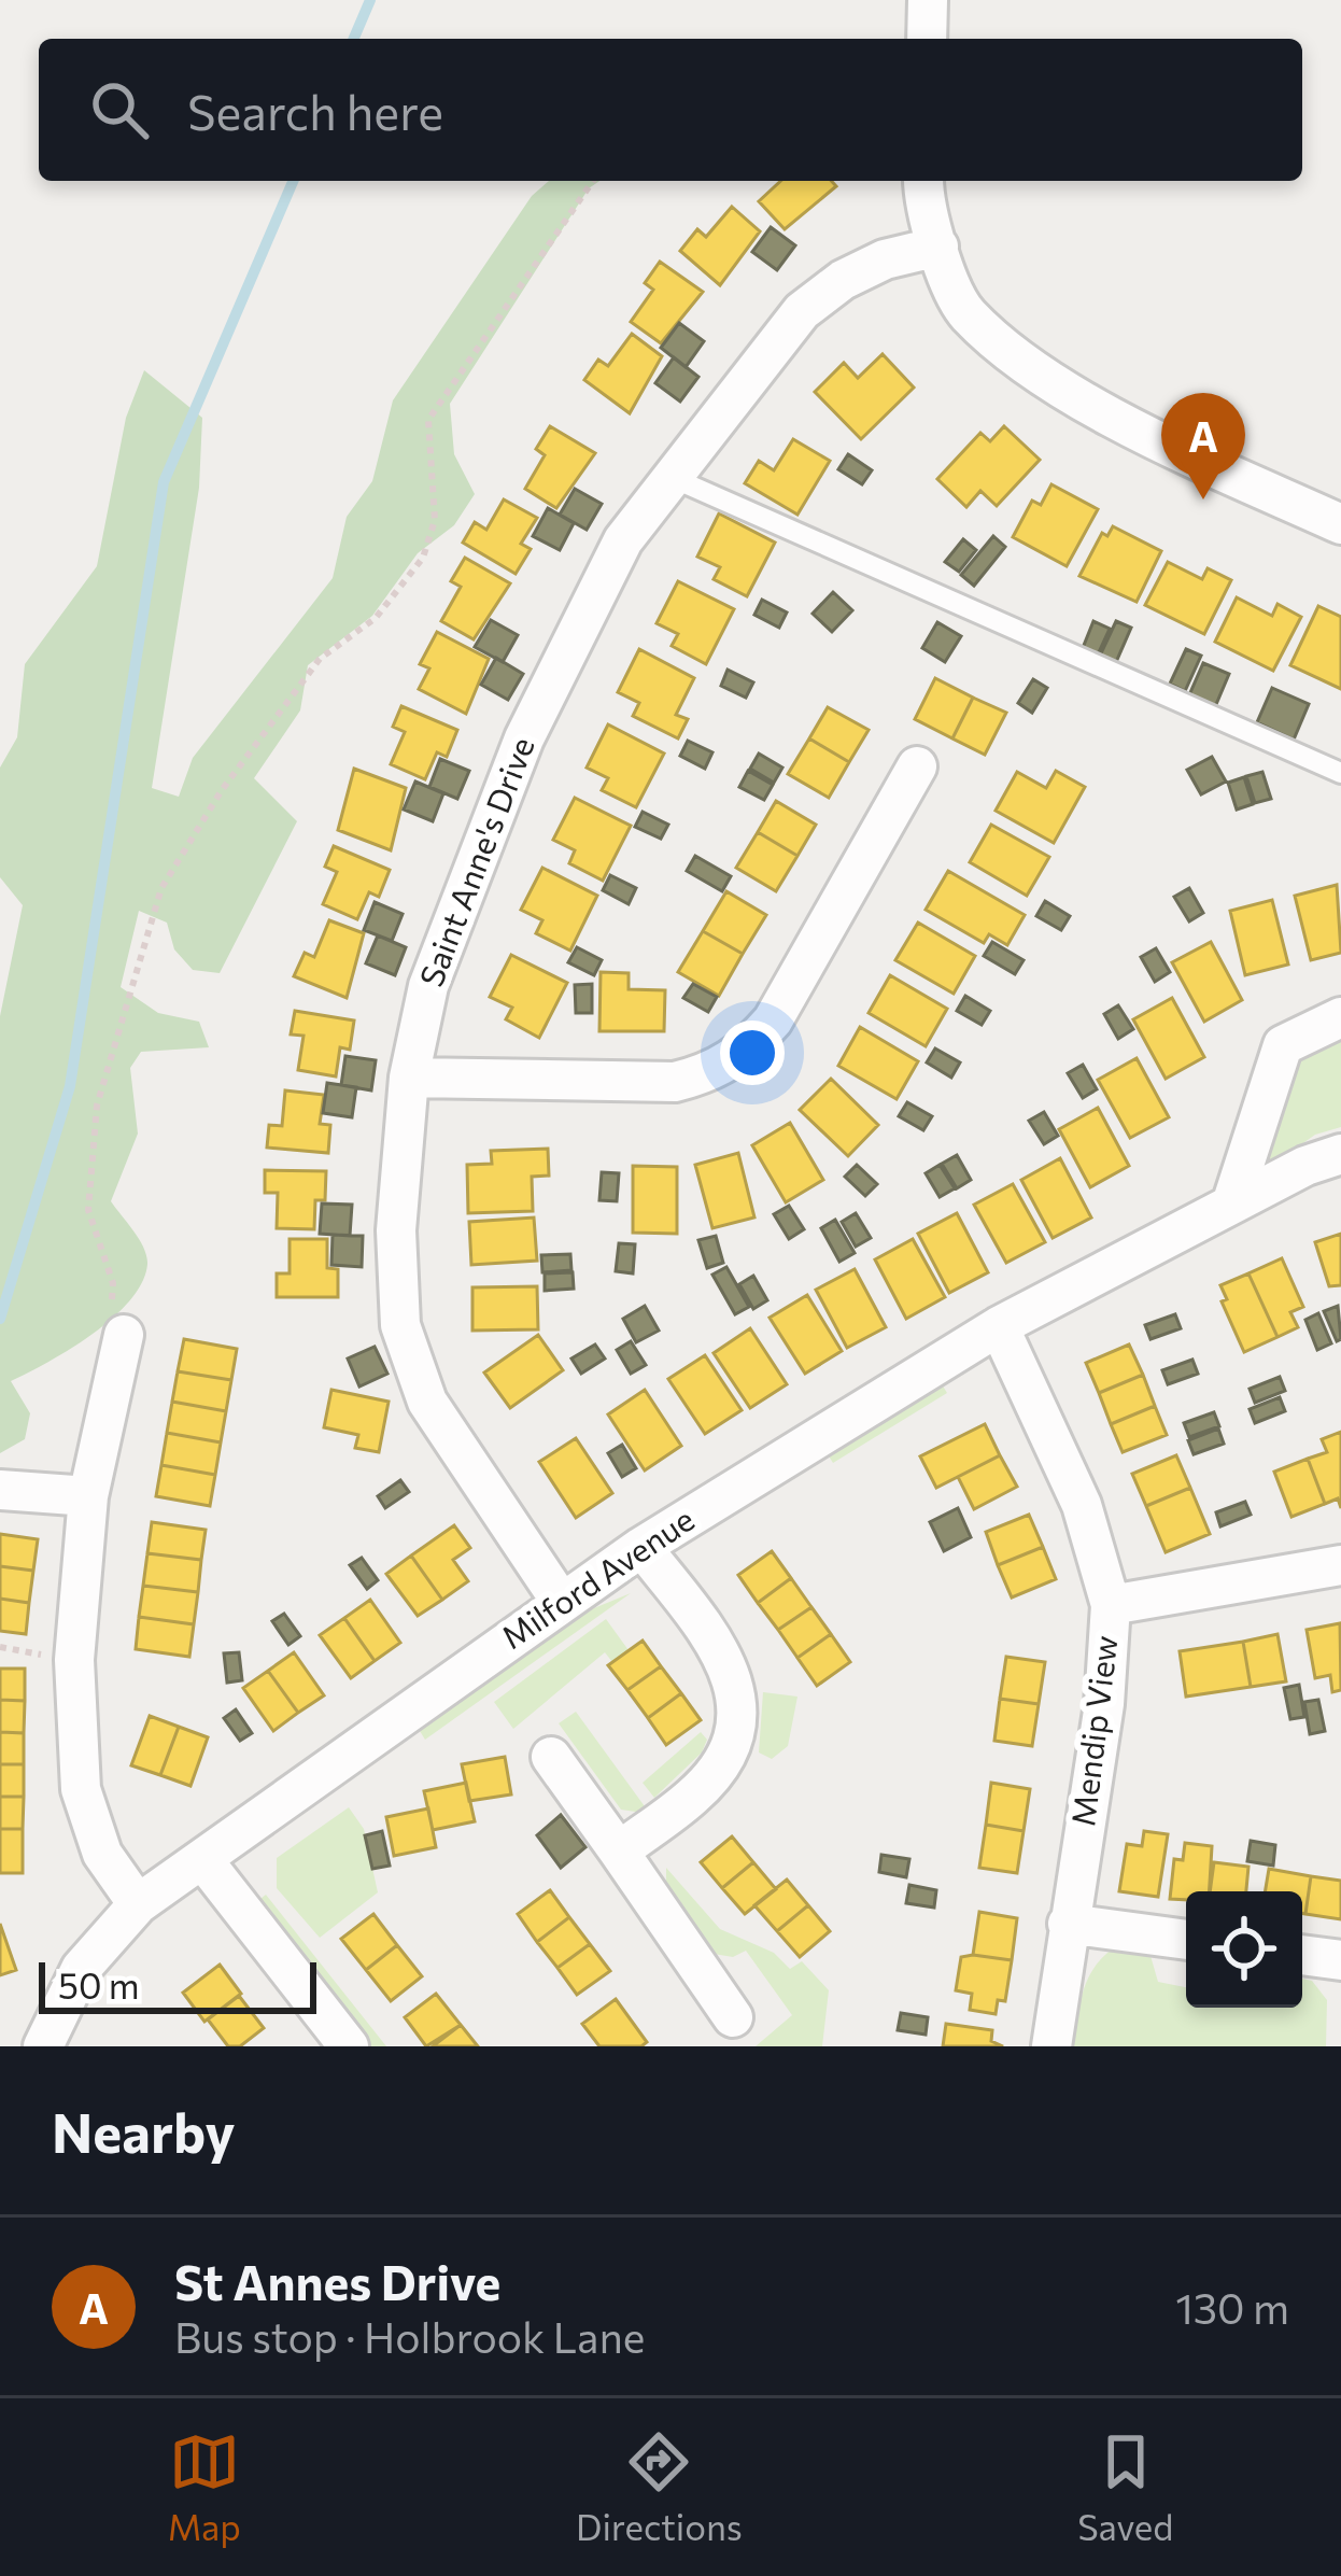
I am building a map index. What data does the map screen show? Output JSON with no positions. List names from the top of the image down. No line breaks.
{"streets":{"street":["Saint Anne's Drive","Milford Avenue","Mendip View"]},"crossings":[["Saint Anne's Drive","Milford Avenue"],["Milford Avenue","Mendip View"]],"scale_bar":"50 m","page":{"search":"Search here","pins":"A","scale":"50 m","heading":"Nearby","list":[{"mark":"A","name":"St Annes Drive","note":"Bus stop · Holbrook Lane","value":"130 m"}],"nav":["Map","Directions","Saved"]}}
